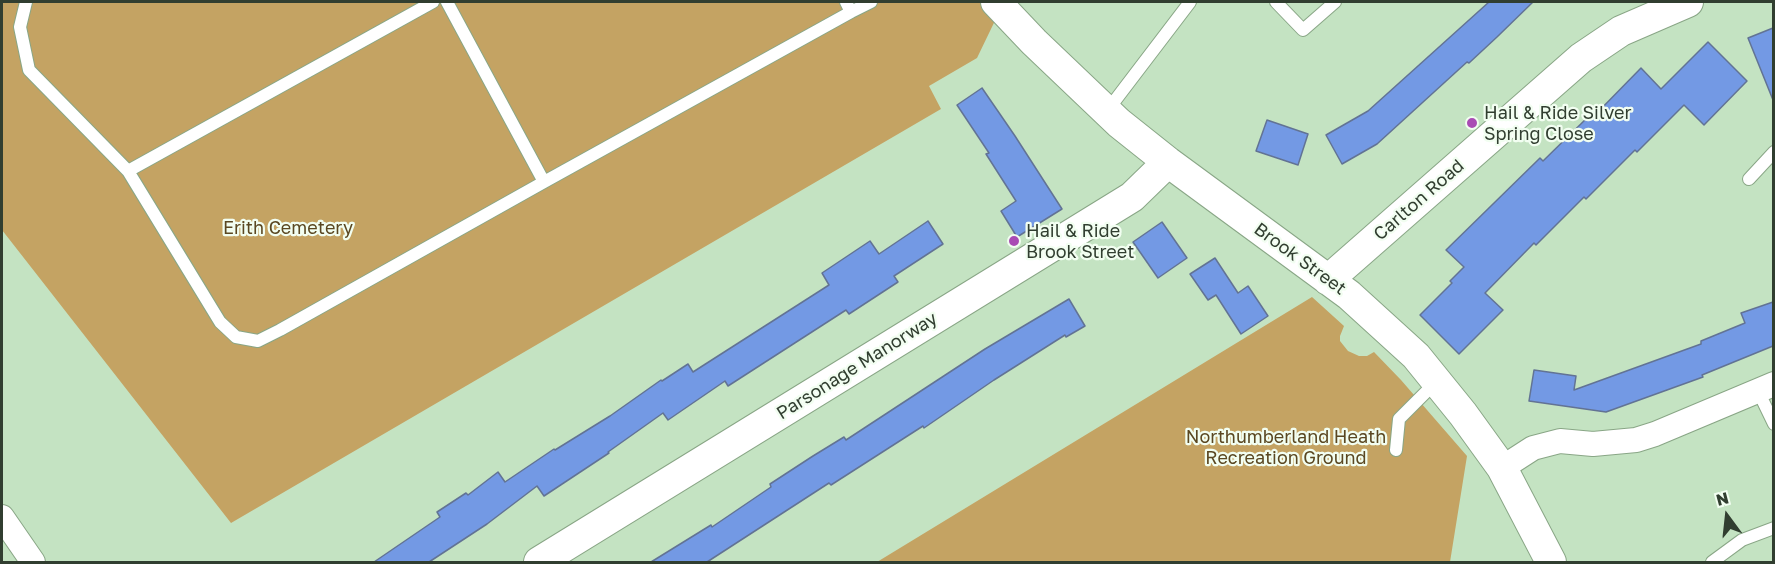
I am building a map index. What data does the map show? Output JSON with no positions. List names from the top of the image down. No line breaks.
{"streets":{"street":["Carlton Road","Brook Street","Parsonage Manorway"]},"crossings":[["Carlton Road","Brook Street"],["Brook Street","Parsonage Manorway"]],"parks":["Erith Cemetery","Northumberland Heath Recreation Ground"],"places":["Hail & Ride Silver Spring Close","Hail & Ride Brook Street"],"north":"top"}
